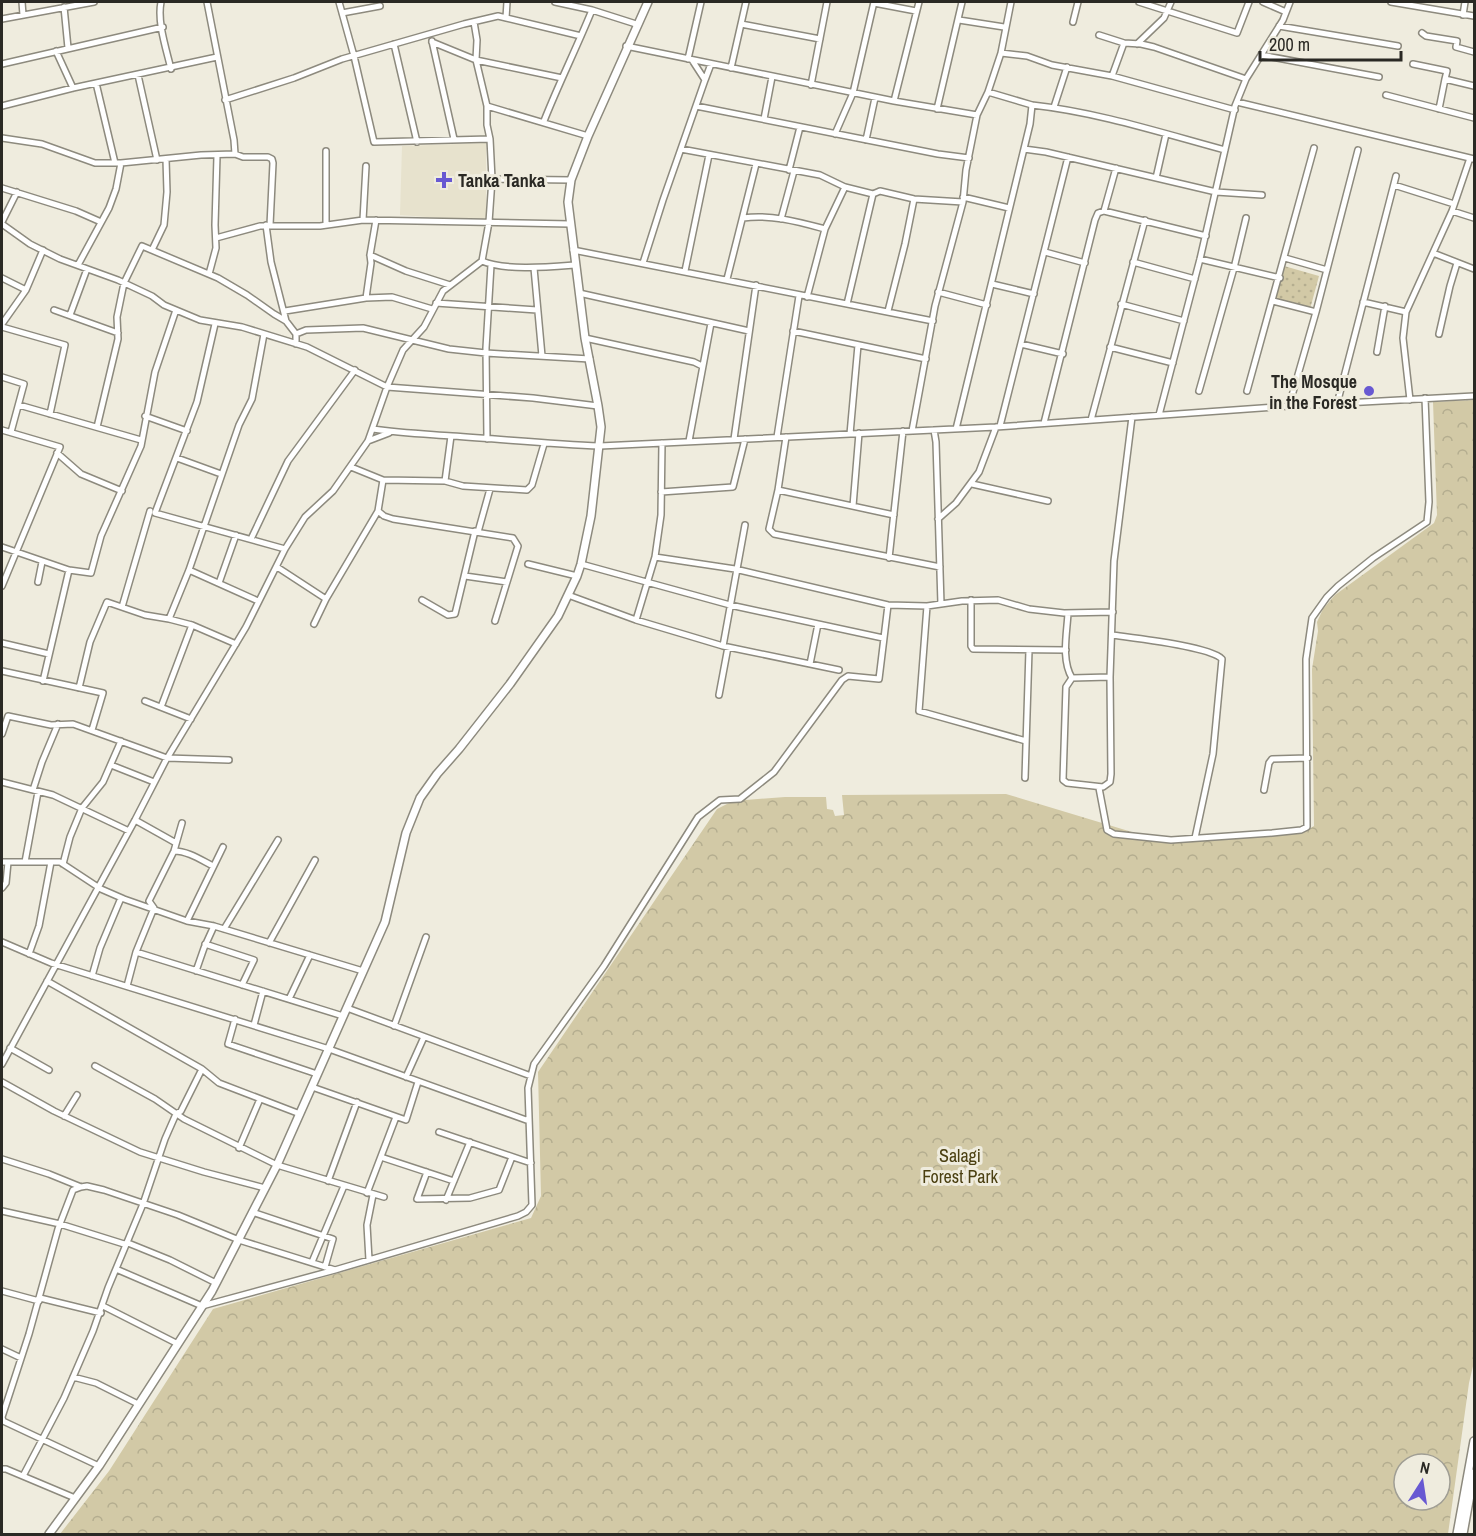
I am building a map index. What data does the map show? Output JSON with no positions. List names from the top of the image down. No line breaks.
{"parks":["Salagi Forest Park"],"places":{"health":["Tanka Tanka"],"other":["The Mosque in the Forest"]},"scale_bar":"200 m","north":"top"}
